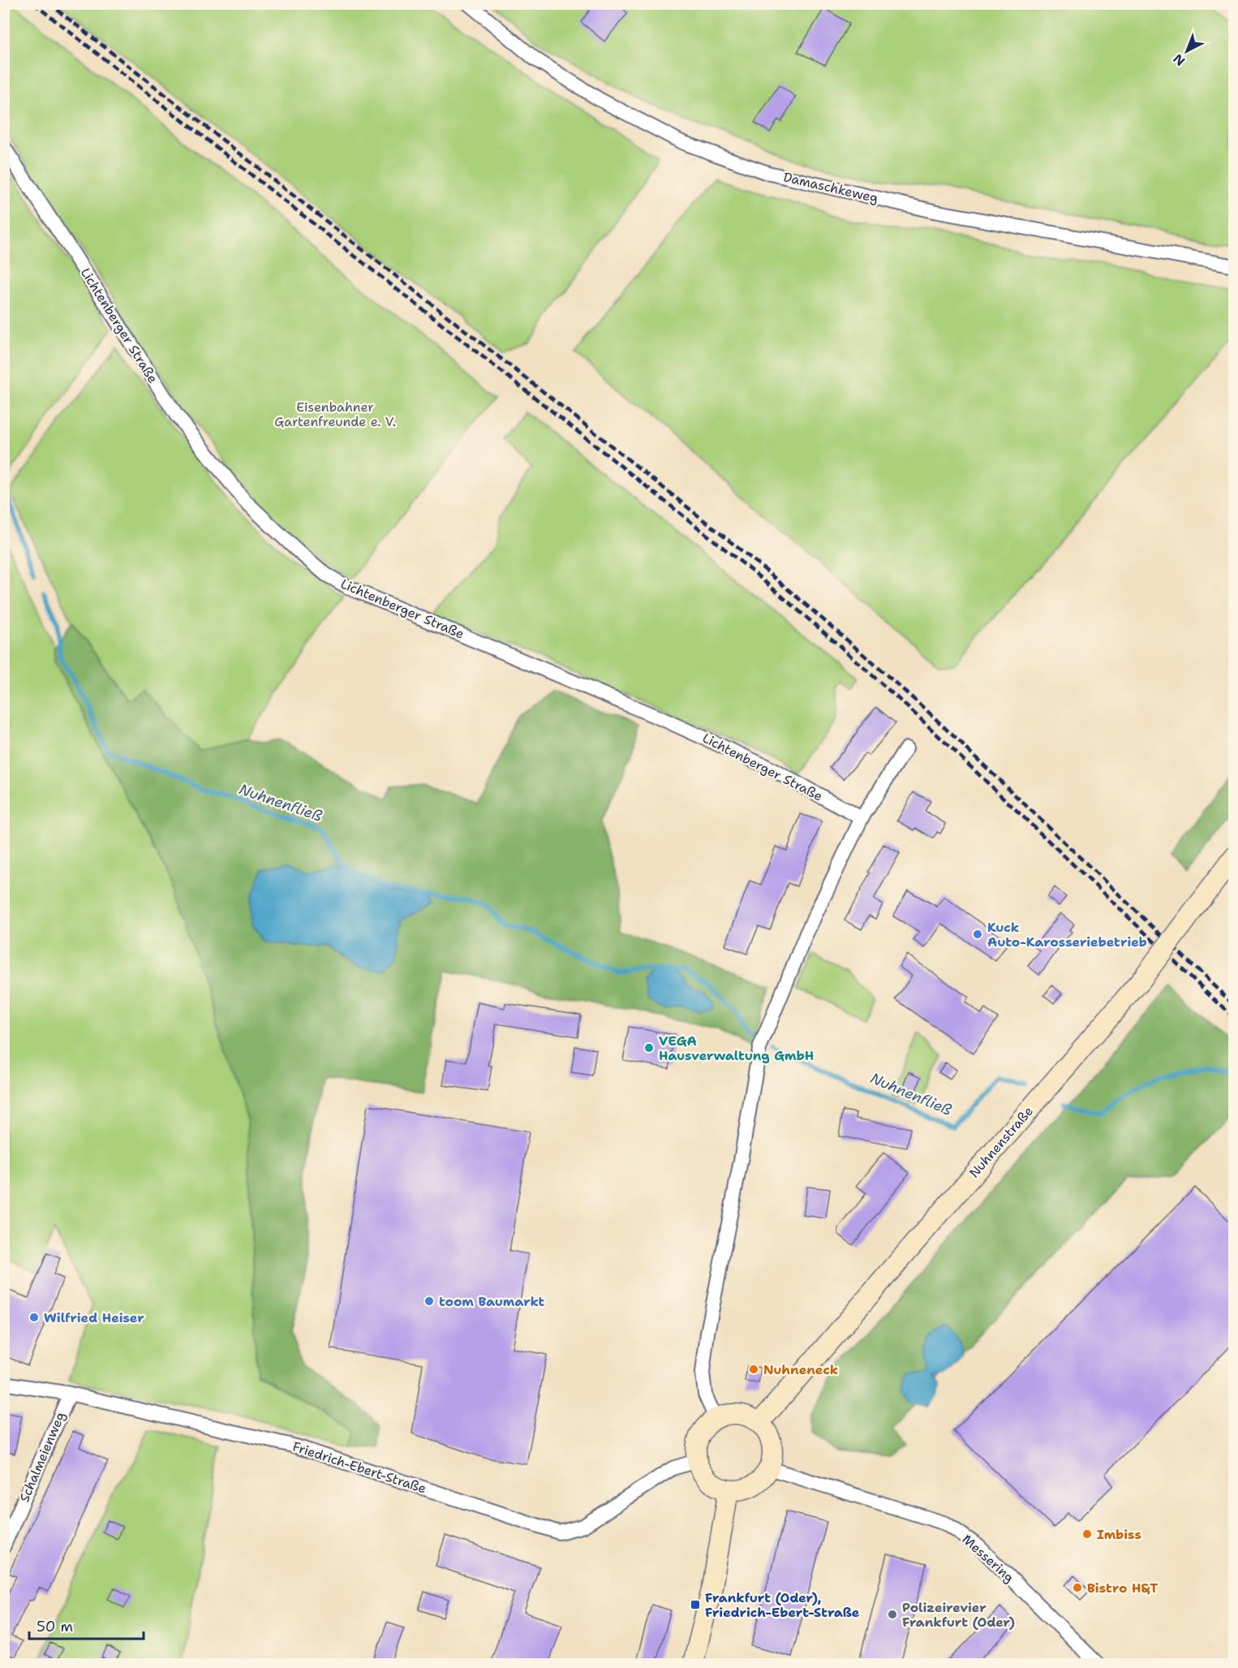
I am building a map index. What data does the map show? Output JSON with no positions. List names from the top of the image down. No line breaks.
{"streets":{"main road":["Nuhnenstraße"],"street":["Damaschkeweg","Lichtenberger Straße","Schalmeienweg","Friedrich-Ebert-Straße","Messering"]},"crossings":[["Nuhnenstraße","Friedrich-Ebert-Straße"],["Nuhnenstraße","Messering"],["Schalmeienweg","Friedrich-Ebert-Straße"],["Friedrich-Ebert-Straße","Messering"]],"water":["Nuhnenfließ"],"parks":["Eisenbahner Gartenfreunde e. V."],"places":{"other":["Kuck Auto-Karosseriebetrieb","VEGA Hausverwaltung GmbH","toom Baumarkt","Wilfried Heiser","Nuhneneck","Imbiss","Bistro H&T","Polizeirevier Frankfurt (Oder)"],"transit":["Frankfurt (Oder), Friedrich-Ebert-Straße"]},"scale_bar":"50 m","north":"bottom left"}
